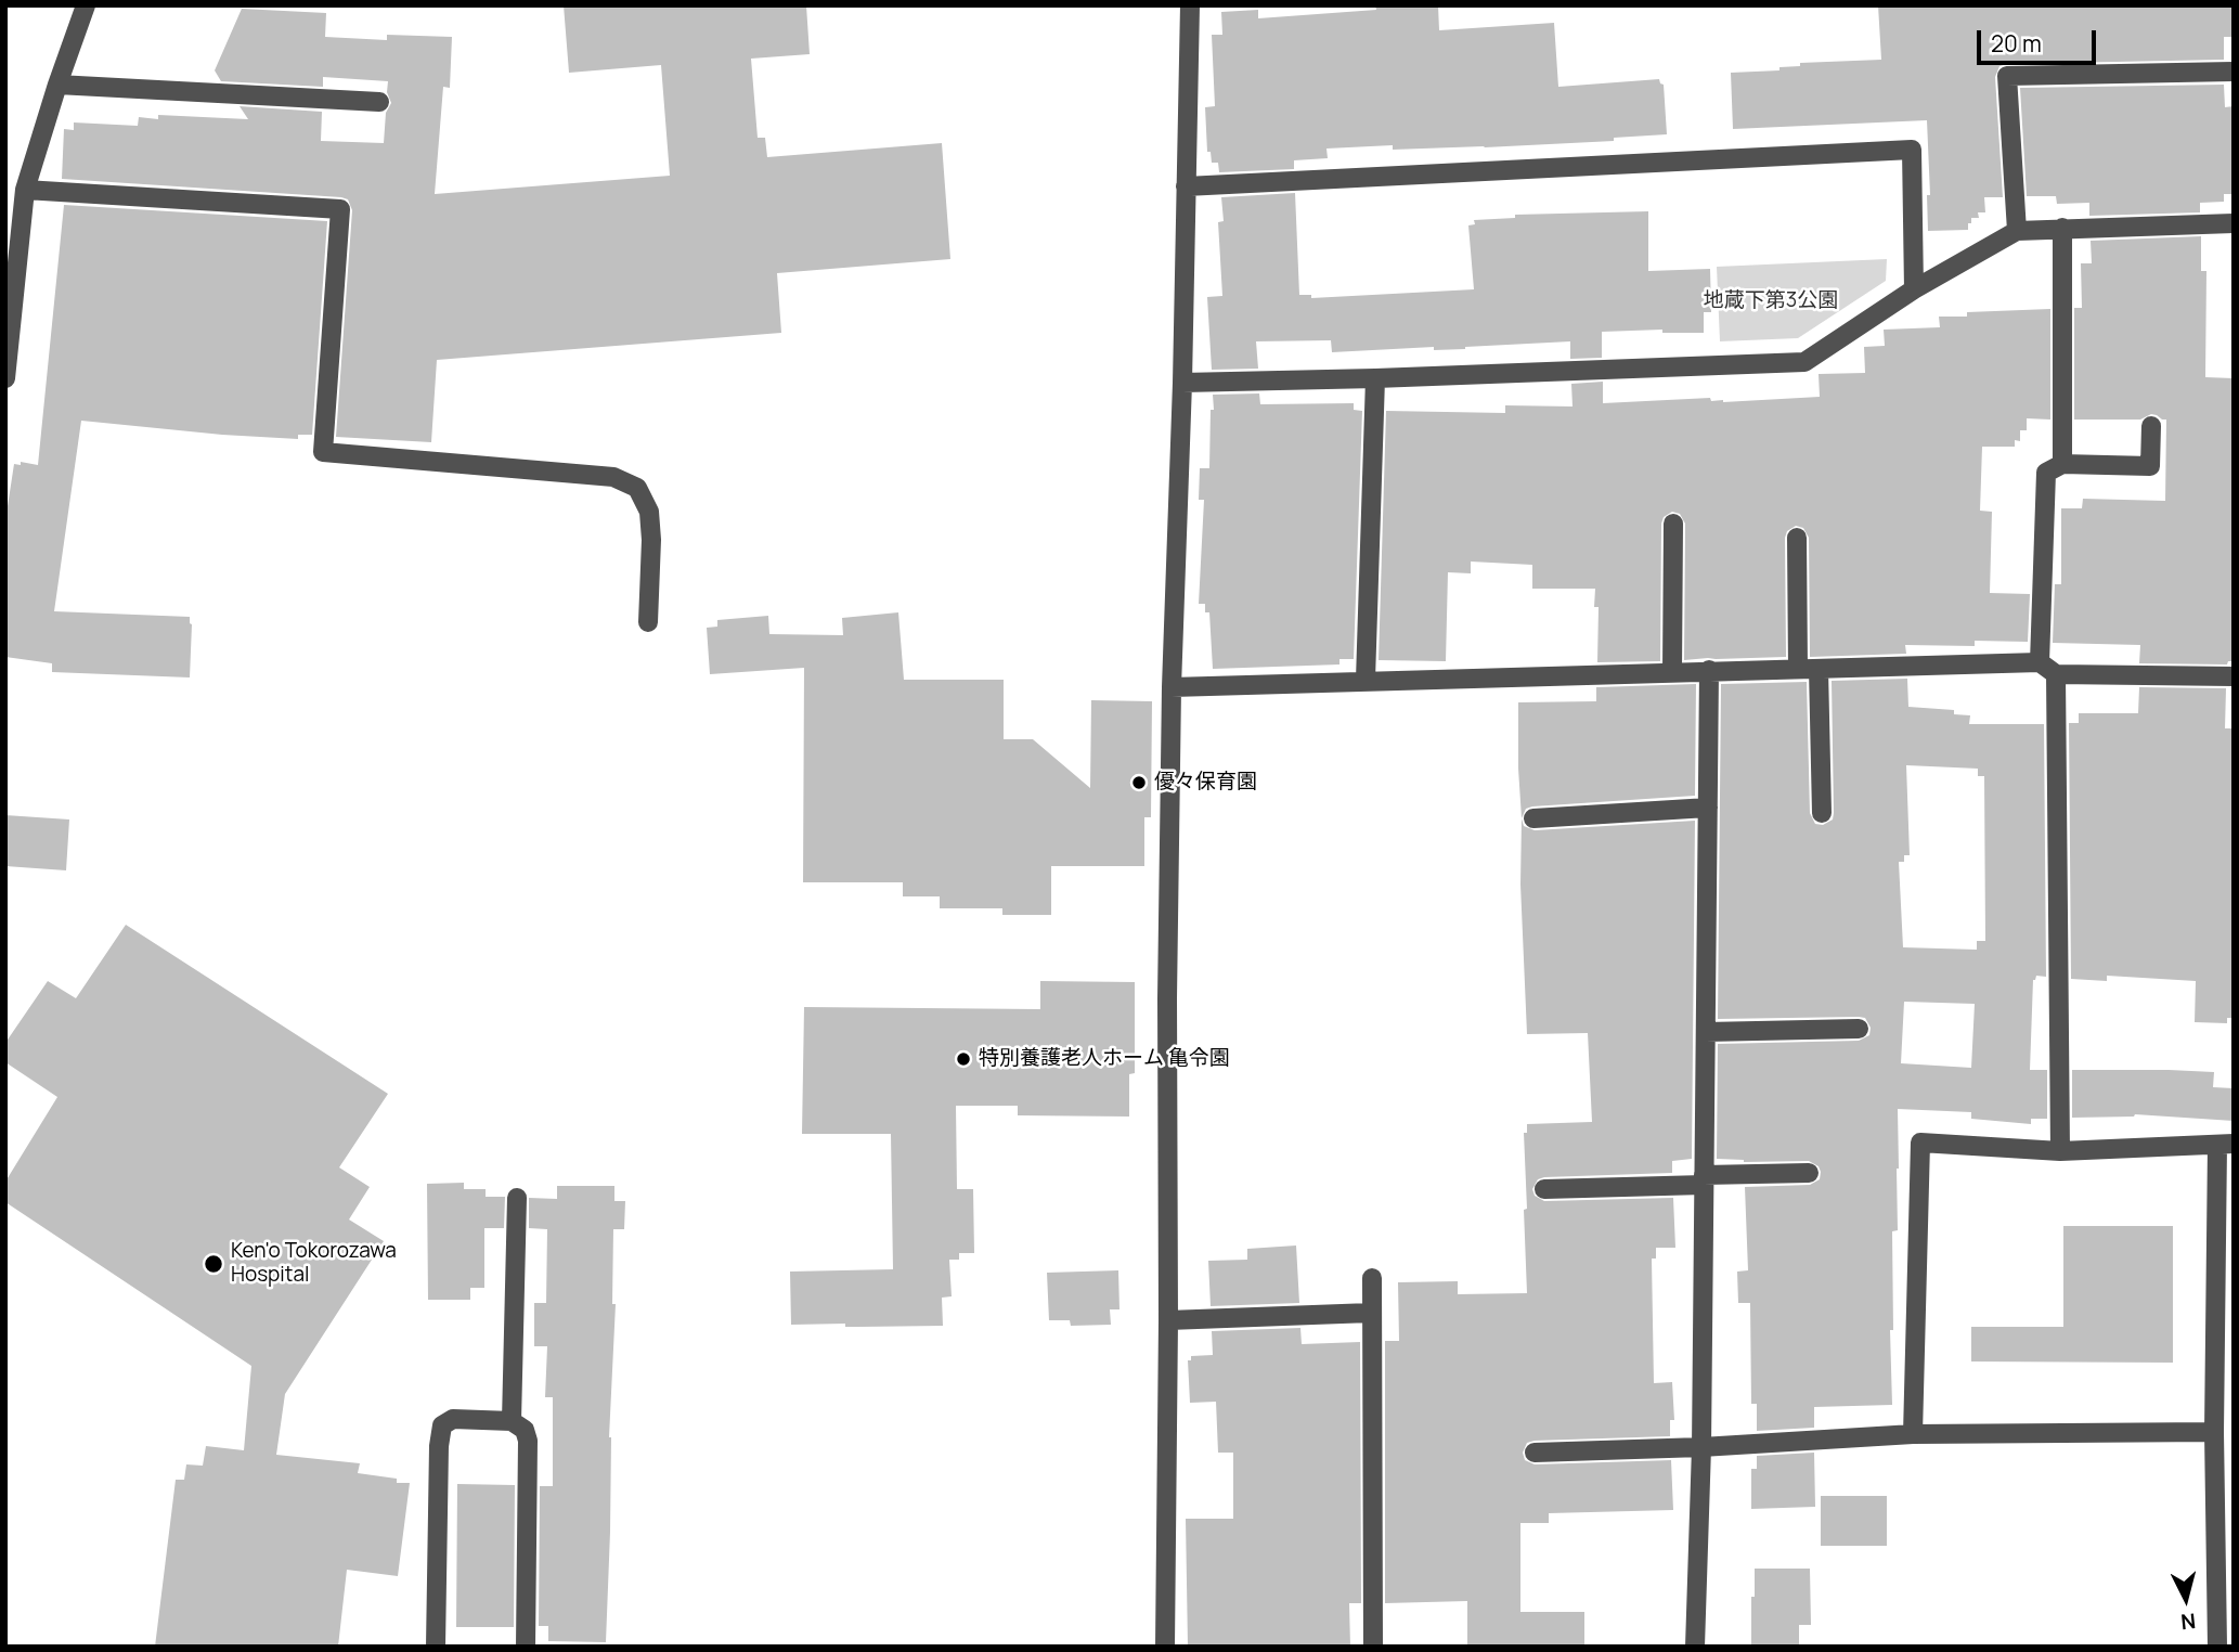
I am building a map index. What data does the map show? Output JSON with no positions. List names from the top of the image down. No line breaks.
{"parks":["地蔵下第3公園"],"places":["優々保育園","特別養護老人ホーム 亀令園","Ken'o Tokorozawa Hospital"],"scale_bar":"20 m","north":"bottom"}
